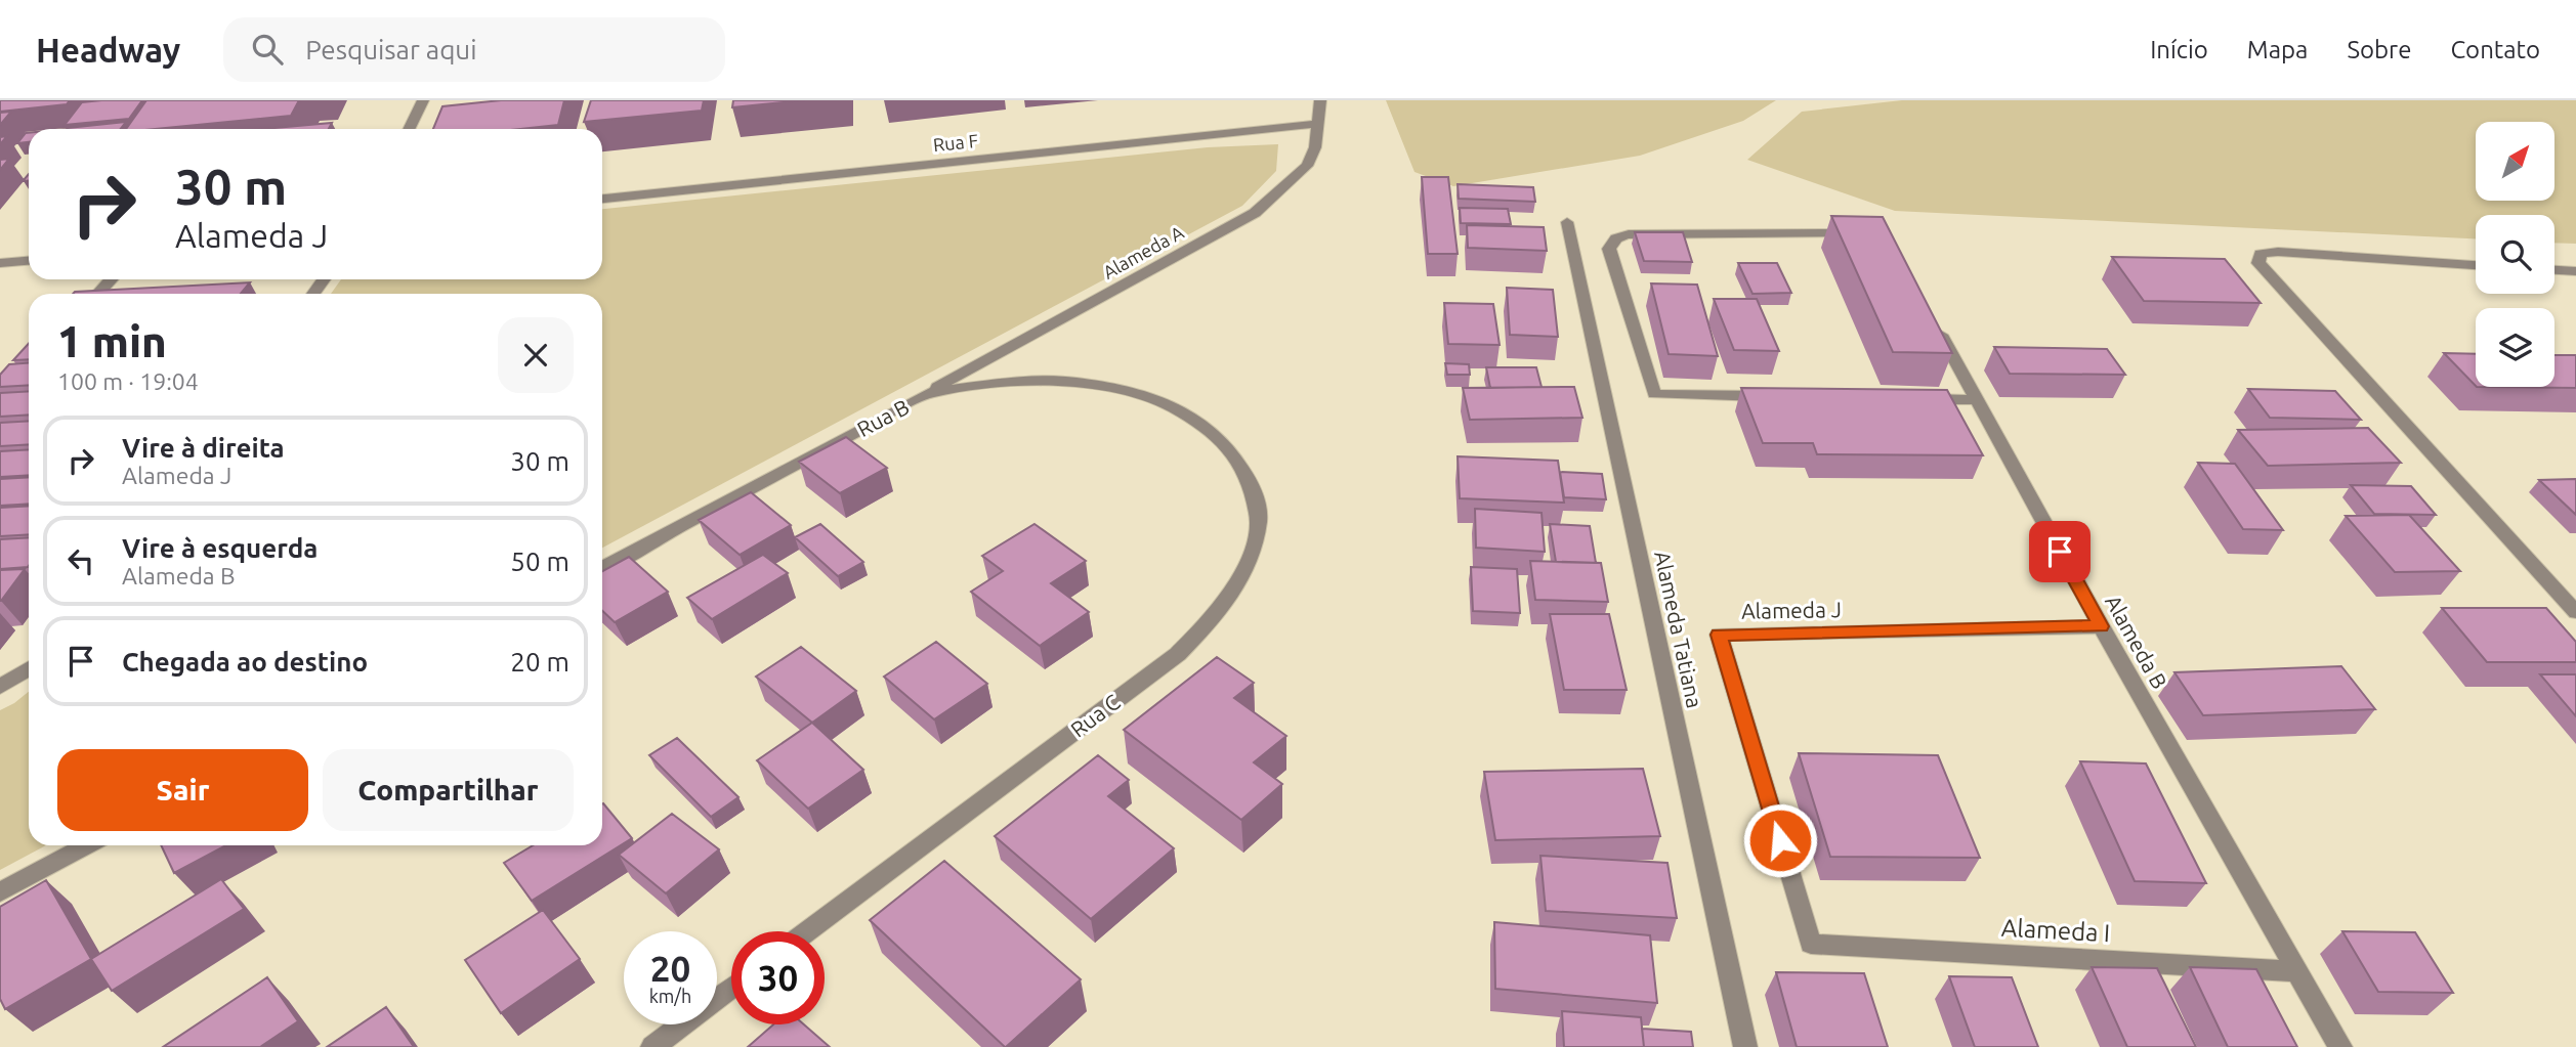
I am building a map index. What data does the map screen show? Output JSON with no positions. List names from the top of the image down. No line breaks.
{"streets":{"street":["Rua F","Alameda A","Rua B","Alameda J","Alameda Tatiana","Alameda B","Rua C","Alameda I"]},"crossings":[["Rua F","Alameda A"],["Alameda A","Rua B"],["Rua B","Rua C"],["Alameda J","Alameda B"],["Alameda J","Alameda I"],["Alameda B","Alameda I"]],"north":"top right","page":{"header":"Headway","search":"Pesquisar aqui","nav":["Início","Mapa","Sobre","Contato"],"turn":["30 m","Alameda J"],"heading":["1 min","100 m · 19:04"],"list":[{"name":"Vire à direita","note":"Alameda J","value":"30 m"},{"name":"Vire à esquerda","note":"Alameda B","value":"50 m"},{"name":"Chegada ao destino","value":"20 m"}],"buttons":["Sair","Compartilhar"],"speed":"20 km/h","limit":"30"}}
